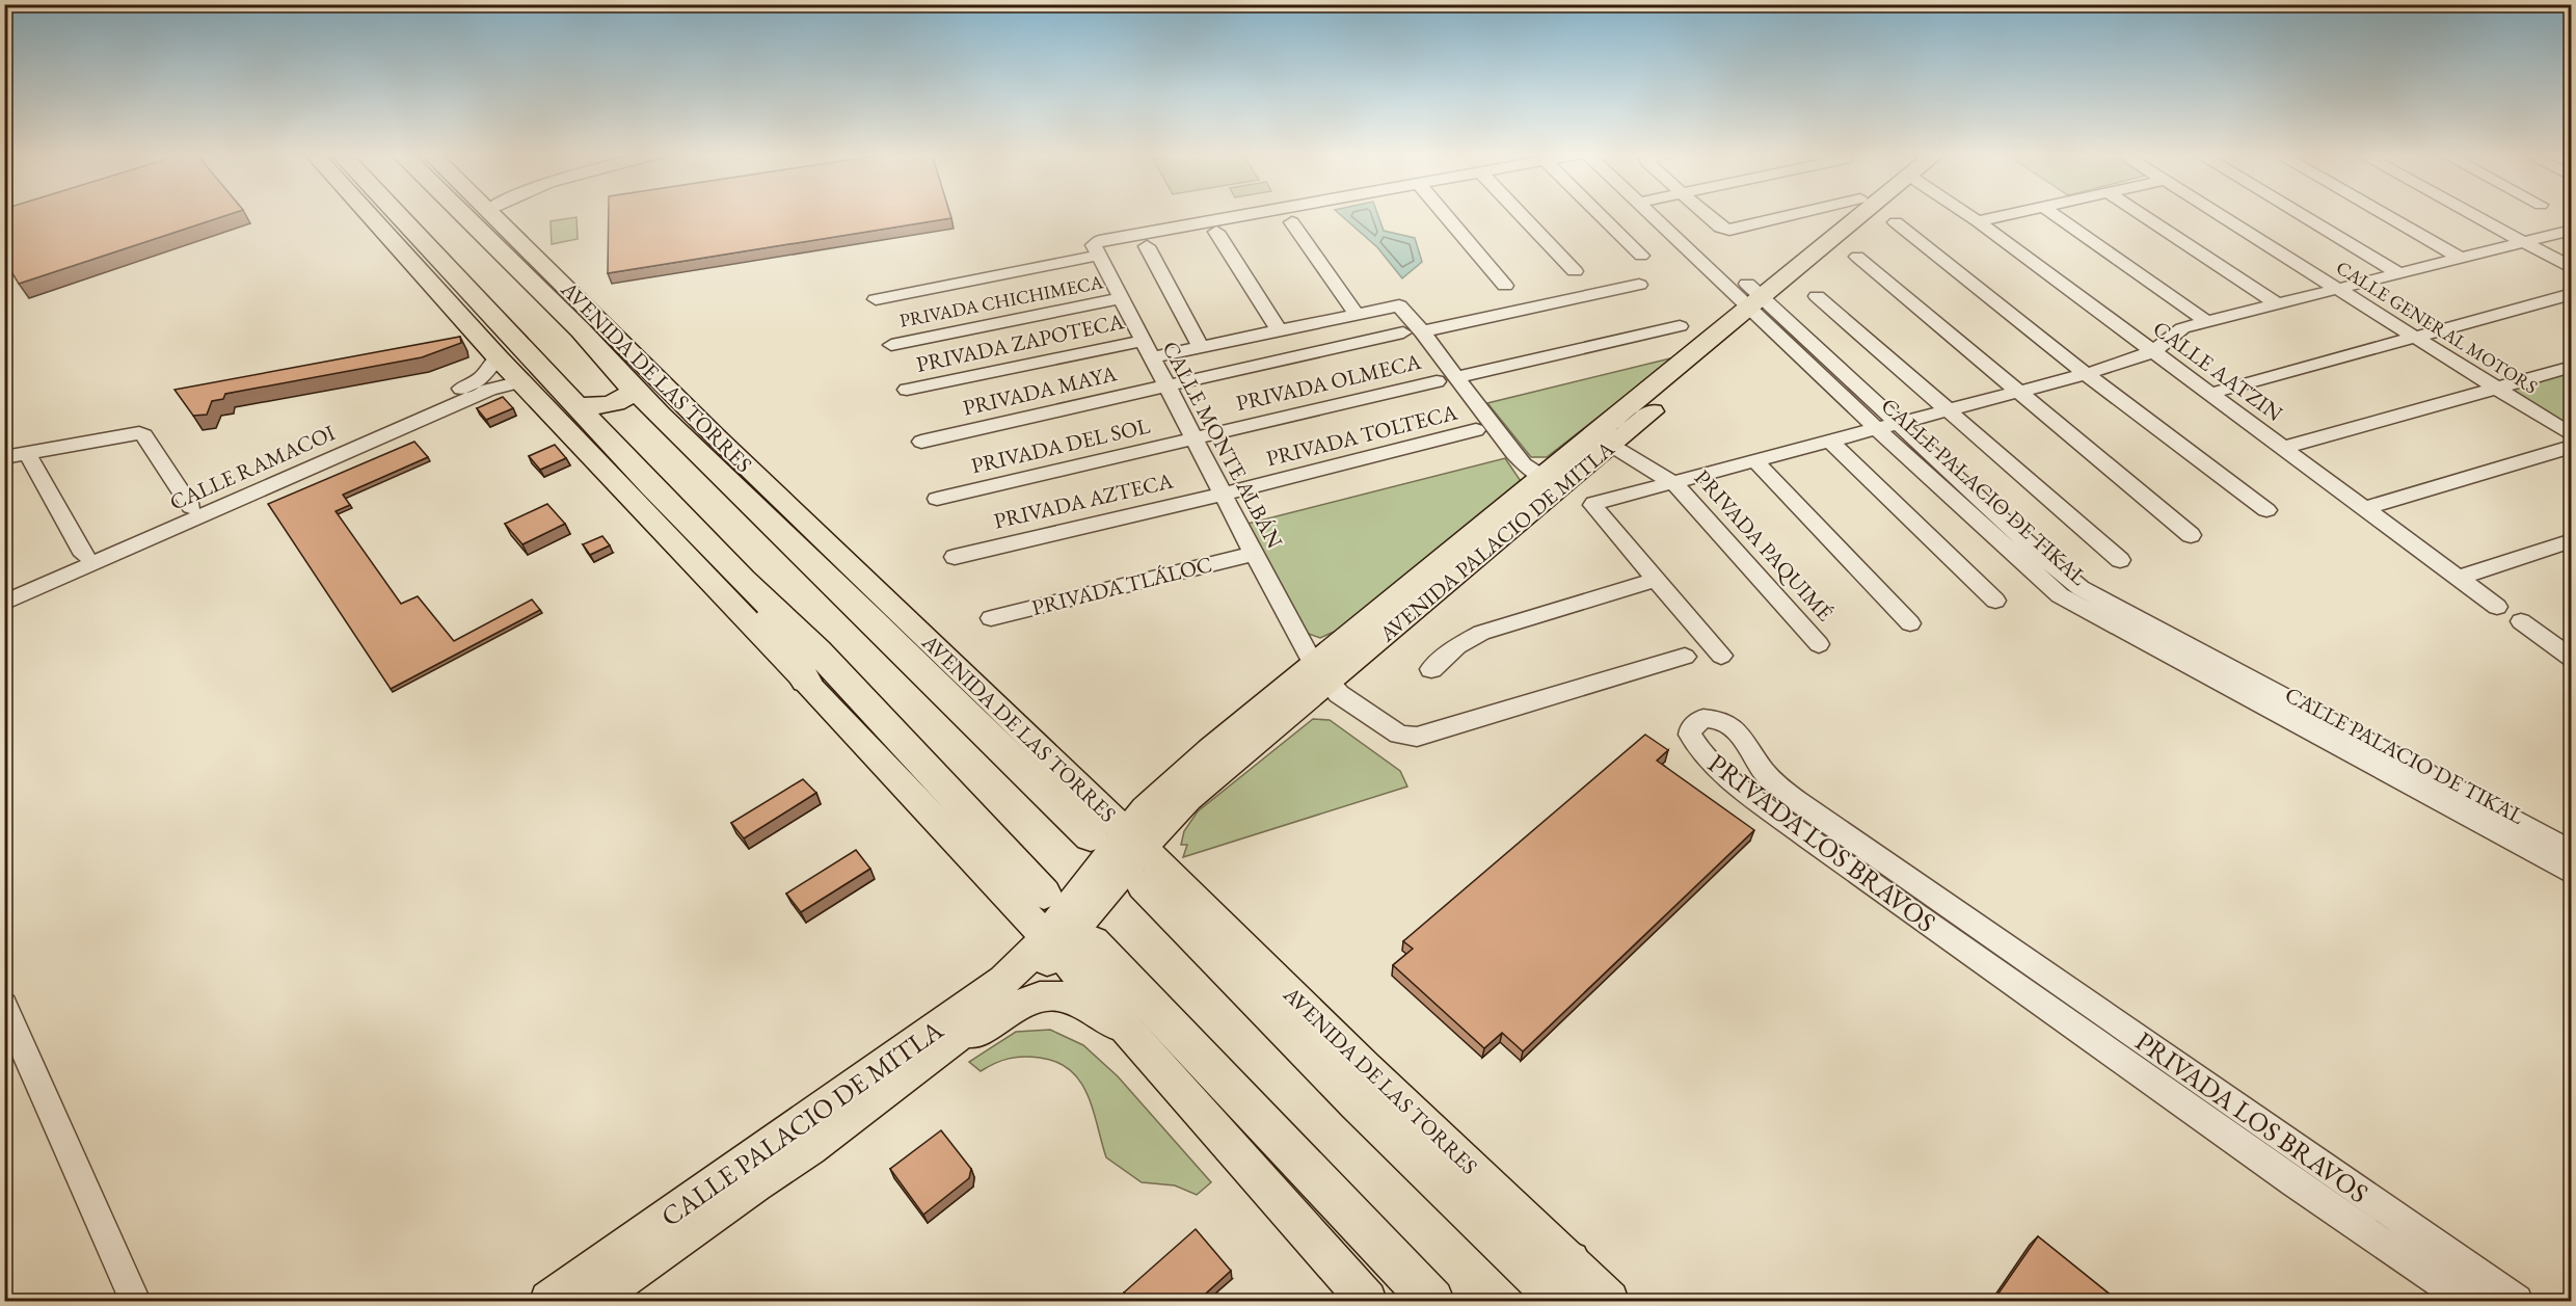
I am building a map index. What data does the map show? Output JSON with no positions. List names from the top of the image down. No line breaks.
{"streets":{"highway":["AVENIDA DE LAS TORRES"],"main road":["AVENIDA PALACIO DE MITLA","CALLE PALACIO DE MITLA"],"street":["PRIVADA CHICHIMECA","CALLE GENERAL MOTORS","PRIVADA ZAPOTECA","CALLE AATZIN","PRIVADA OLMECA","PRIVADA MAYA","PRIVADA TOLTECA","CALLE MONTE ALBÁN","PRIVADA DEL SOL","CALLE RAMACOI","CALLE PALACIO DE TIKAL","PRIVADA AZTECA","PRIVADA PAQUIMÉ","PRIVADA TLÁLOC","PRIVADA LOS BRAVOS"]},"crossings":[["PRIVADA CHICHIMECA","CALLE MONTE ALBÁN"],["PRIVADA ZAPOTECA","PRIVADA MAYA"],["PRIVADA ZAPOTECA","CALLE MONTE ALBÁN"],["AVENIDA DE LAS TORRES","AVENIDA PALACIO DE MITLA"],["PRIVADA OLMECA","CALLE MONTE ALBÁN"],["PRIVADA OLMECA","PRIVADA DEL SOL"],["PRIVADA MAYA","CALLE MONTE ALBÁN"],["PRIVADA TOLTECA","CALLE MONTE ALBÁN"],["PRIVADA TOLTECA","PRIVADA AZTECA"],["CALLE MONTE ALBÁN","PRIVADA DEL SOL"],["CALLE MONTE ALBÁN","PRIVADA AZTECA"],["CALLE MONTE ALBÁN","AVENIDA PALACIO DE MITLA"],["CALLE MONTE ALBÁN","PRIVADA TLÁLOC"],["CALLE PALACIO DE TIKAL","AVENIDA PALACIO DE MITLA"],["AVENIDA PALACIO DE MITLA","PRIVADA PAQUIMÉ"],["AVENIDA PALACIO DE MITLA","CALLE PALACIO DE MITLA"]]}
